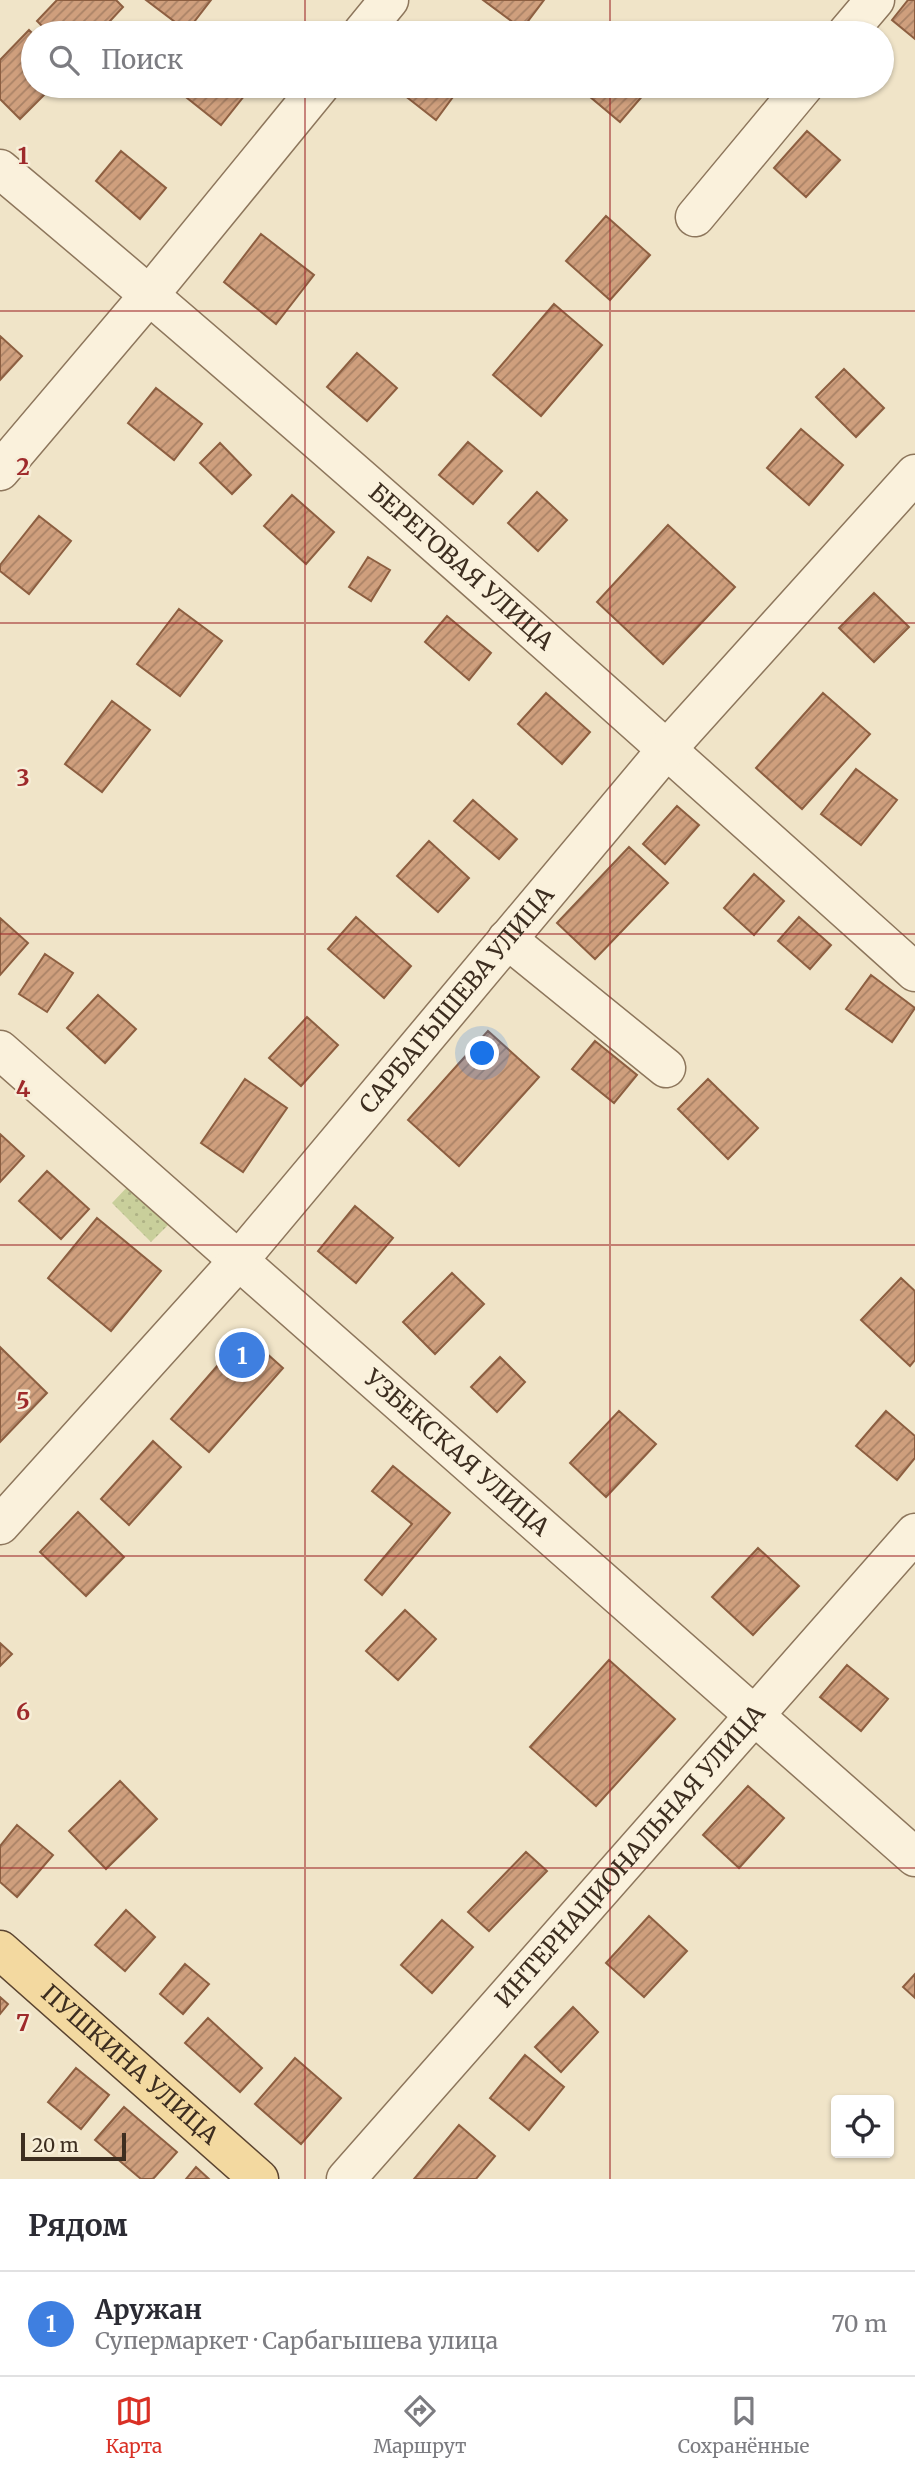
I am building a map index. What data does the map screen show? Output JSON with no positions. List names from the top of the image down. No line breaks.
{"streets":{"main road":["ПУШКИНА УЛИЦА"],"street":["БЕРЕГОВАЯ УЛИЦА","САРБАГЫШЕВА УЛИЦА","УЗБЕКСКАЯ УЛИЦА","ИНТЕРНАЦИОНАЛЬНАЯ УЛИЦА"]},"crossings":[["БЕРЕГОВАЯ УЛИЦА","САРБАГЫШЕВА УЛИЦА"],["САРБАГЫШЕВА УЛИЦА","УЗБЕКСКАЯ УЛИЦА"],["УЗБЕКСКАЯ УЛИЦА","ИНТЕРНАЦИОНАЛЬНАЯ УЛИЦА"]],"scale_bar":"20 m","page":{"search":"Поиск","pins":"1","scale":"20 m","heading":"Рядом","list":[{"mark":"1","name":"Аружан","note":"Супермаркет · Сарбагышева улица","value":"70 m"}],"nav":["Карта","Маршрут","Сохранённые"]},"grid":{"rows":["1","2","3","4","5","6","7"]}}
